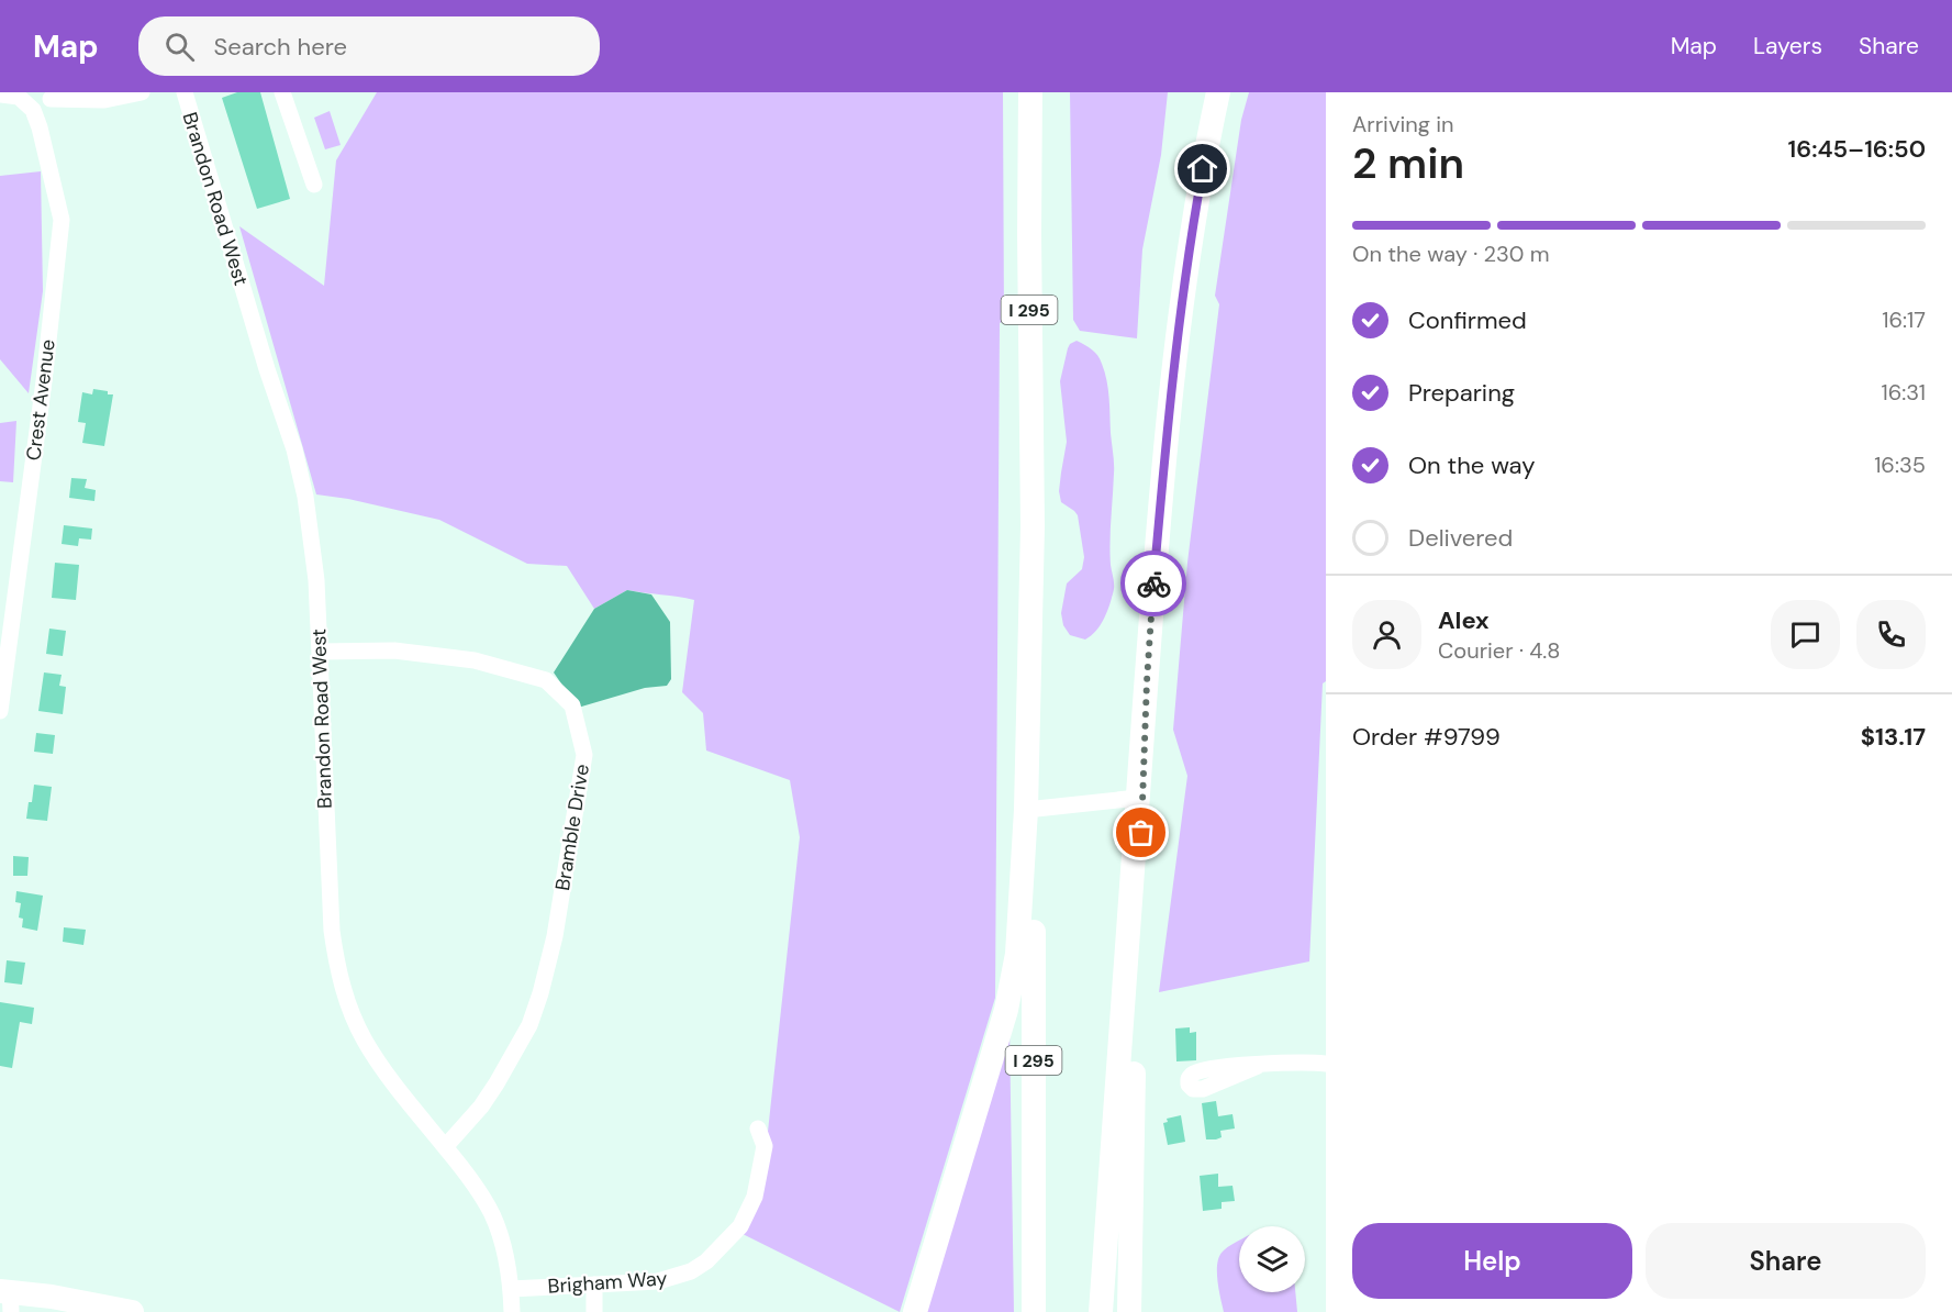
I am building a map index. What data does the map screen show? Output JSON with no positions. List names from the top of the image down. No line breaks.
{"streets":{"highway":["I 295"],"street":["Brandon Road West","Crest Avenue","Bramble Drive","Brigham Way"]},"crossings":[["Brandon Road West","Bramble Drive"],["Brandon Road West","Brigham Way"]],"page":{"header":"Map","search":"Search here","nav":["Map","Layers","Share"],"heading":["2 min","Arriving in","16:45–16:50"],"panel":["Alex","Courier · 4.8","Order #9799","$13.17"],"bar":"On the way · 230 m","list":[["Confirmed","16:17"],["Preparing","16:31"],["On the way","16:35"],"Delivered"],"buttons":["Help","Share"]}}
